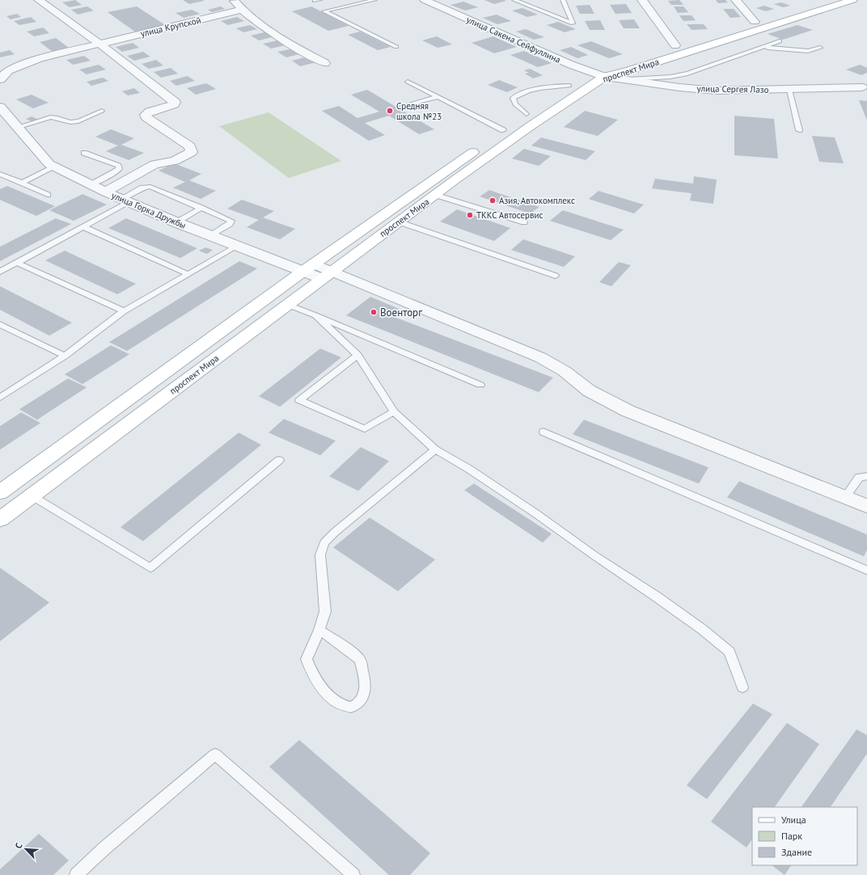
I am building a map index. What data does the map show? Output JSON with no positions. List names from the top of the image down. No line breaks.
{"streets":{"main road":["проспект Мира"],"street":["улица Крупской","улица Сакена Сейфуллина","улица Сергея Лазо","улица Горка Дружбы"]},"crossings":[["улица Сакена Сейфуллина","проспект Мира"],["улица Сакена Сейфуллина","улица Сергея Лазо"],["проспект Мира","улица Сергея Лазо"],["проспект Мира","улица Горка Дружбы"]],"places":["Средняя школа №23","Азия, Автокомплекс","ТККС Автосервис","Военторг"],"legend":["Улица","Парк","Здание"],"north":"top left"}
